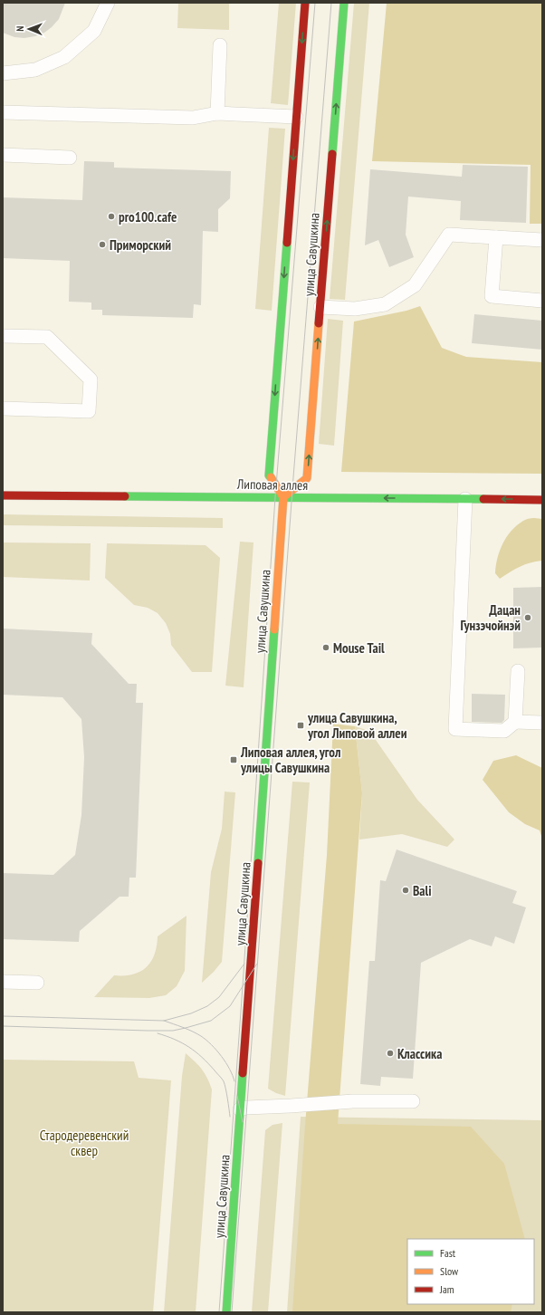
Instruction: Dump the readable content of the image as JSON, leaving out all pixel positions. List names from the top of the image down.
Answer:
{
  "streets": {
    "main road": ["улица Савушкина", "Липовая аллея"]
  },
  "crossings": [
    ["улица Савушкина", "Липовая аллея"]
  ],
  "one_way": ["Липовая аллея"],
  "parks": ["Стародеревенский сквер"],
  "places": {
    "other": [
      "pro100.cafe",
      "Приморский",
      "Дацан Гунзэчойнэй",
      "Mouse Tail",
      "Bali",
      "Классика"
    ],
    "transit": ["улица Савушкина, угол Липовой аллеи", "Липовая аллея, угол улицы Савушкина"]
  },
  "legend": ["Fast", "Slow", "Jam"],
  "north": "left"
}
